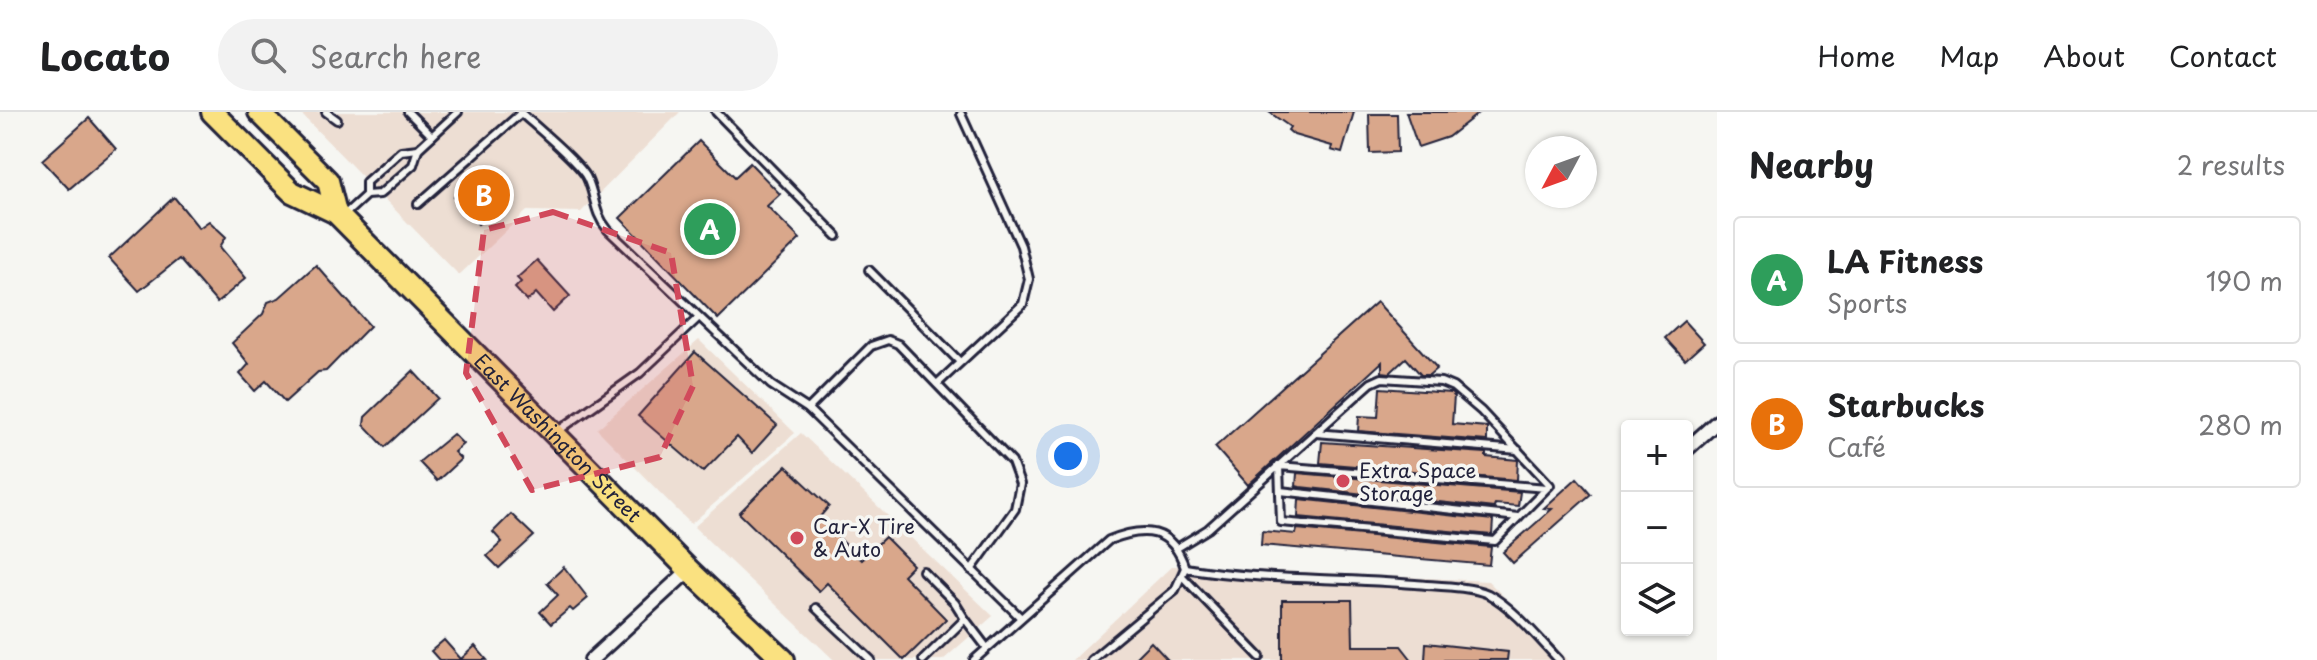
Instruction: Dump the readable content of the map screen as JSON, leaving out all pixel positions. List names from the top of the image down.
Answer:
{
  "streets": {
    "main road": ["East Washington Street"]
  },
  "places": ["Extra Space Storage", "Car-X Tire & Auto"],
  "north": "bottom left",
  "page": {
    "header": "Locato",
    "search": "Search here",
    "nav": [
      "Home",
      "Map",
      "About",
      "Contact"
    ],
    "heading": ["Nearby", "2 results"],
    "pins": ["B", "A"],
    "list": [
      {
        "mark": "A",
        "name": "LA Fitness",
        "note": "Sports",
        "value": "190 m"
      },
      {
        "mark": "B",
        "name": "Starbucks",
        "note": "Café",
        "value": "280 m"
      }
    ],
    "map_buttons": ["+", "−"]
  }
}
